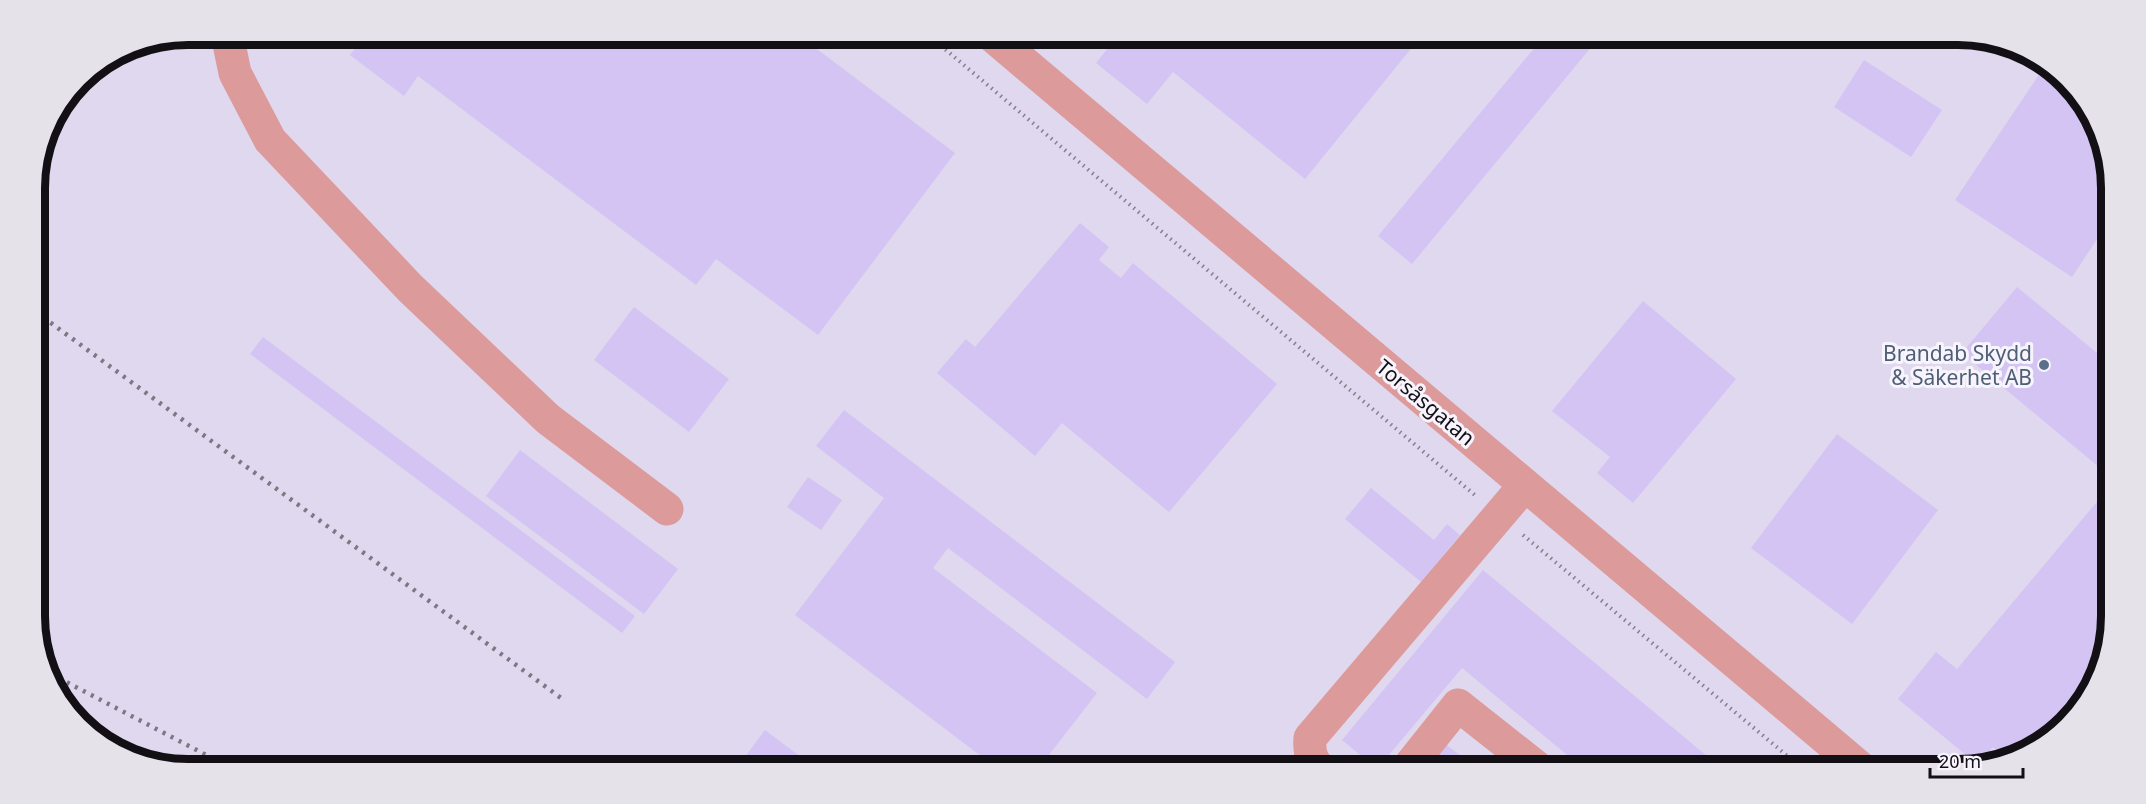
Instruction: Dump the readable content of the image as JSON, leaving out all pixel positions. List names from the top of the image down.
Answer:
{
  "streets": {
    "street": ["Torsåsgatan"]
  },
  "places": ["Brandab Skydd & Säkerhet AB"],
  "scale_bar": "20 m"
}
